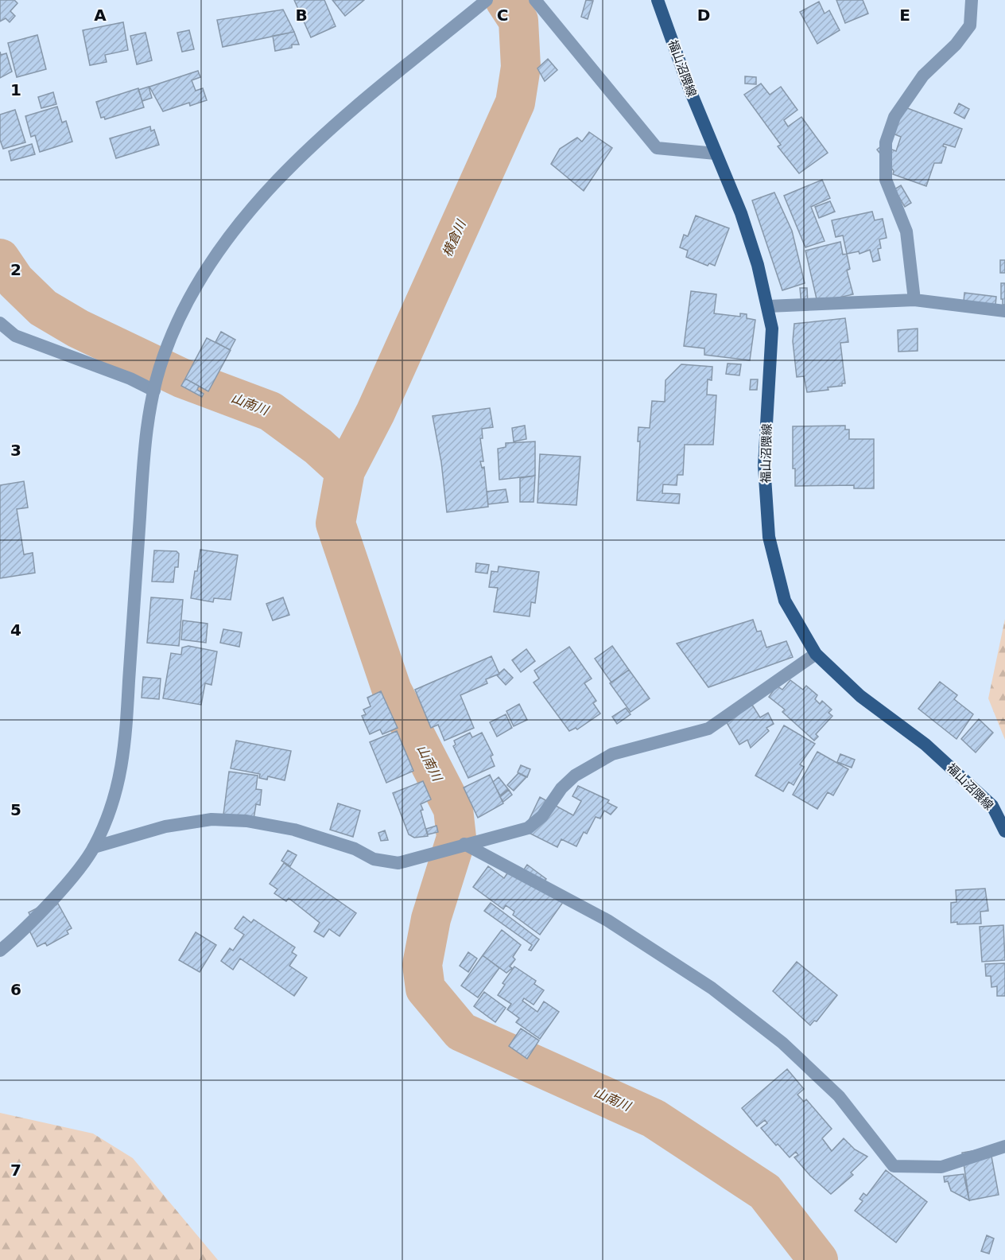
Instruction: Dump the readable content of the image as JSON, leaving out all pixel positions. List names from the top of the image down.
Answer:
{
  "streets": {
    "main road": ["福山沼隈線"]
  },
  "water": ["横倉川", "山南川"],
  "grid": {
    "columns": [
      "A",
      "B",
      "C",
      "D",
      "E"
    ],
    "rows": [
      "1",
      "2",
      "3",
      "4",
      "5",
      "6",
      "7"
    ]
  }
}
